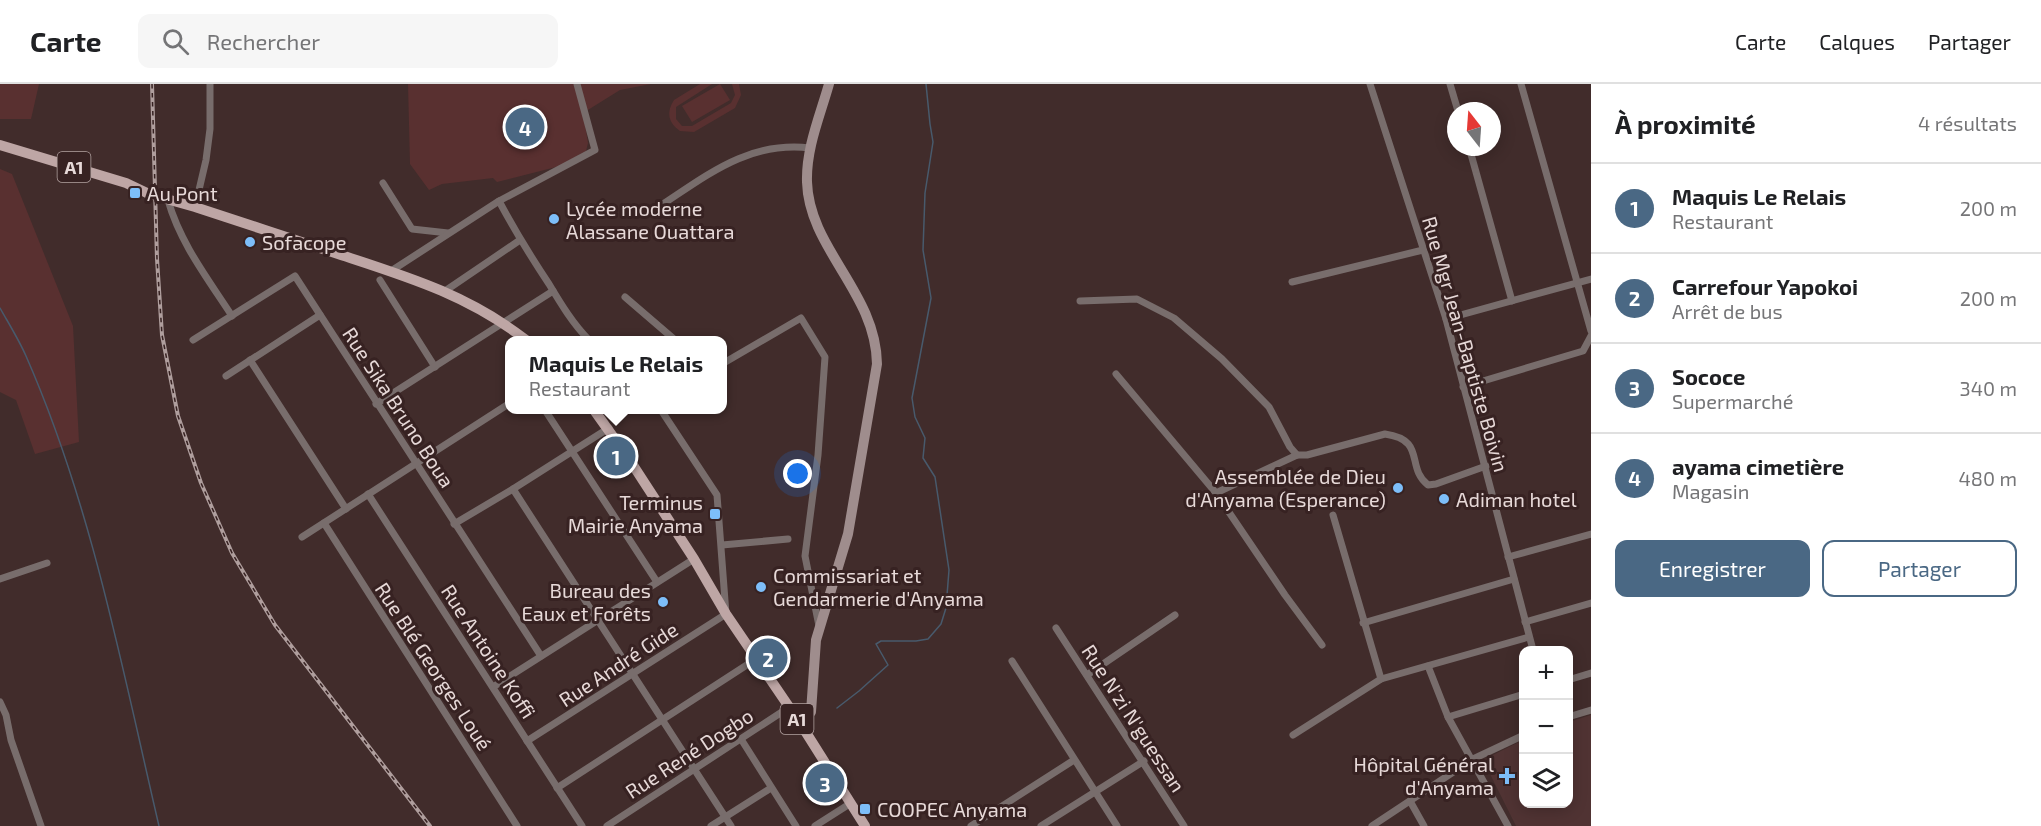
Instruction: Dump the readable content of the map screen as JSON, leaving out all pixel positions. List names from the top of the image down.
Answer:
{
  "streets": {
    "main road": ["A1"],
    "street": [
      "Rue Mgr Jean-Baptiste Boivin",
      "Rue Sika Bruno Boua",
      "Rue Antoine Koffi",
      "Rue André Gide",
      "Rue Blé Georges Loué",
      "Rue N'zi N'guessan",
      "Rue René Dogbo"
    ]
  },
  "crossings": [
    ["A1", "Rue André Gide"],
    ["A1", "Rue René Dogbo"],
    ["Rue Antoine Koffi", "Rue André Gide"]
  ],
  "places": {
    "transit": ["Au Pont", "Terminus Mairie Anyama", "COOPEC Anyama"],
    "other": [
      "Lycée moderne Alassane Ouattara",
      "Sofacope",
      "Assemblée de Dieu d'Anyama (Esperance)",
      "Adiman hotel",
      "Commissariat et Gendarmerie d'Anyama",
      "Bureau des Eaux et Forêts"
    ],
    "health": ["Hôpital Général d'Anyama"]
  },
  "north": "top",
  "page": {
    "header": "Carte",
    "search": "Rechercher",
    "nav": ["Carte", "Calques", "Partager"],
    "heading": ["À proximité", "4 résultats"],
    "pins": [
      "4",
      "1",
      "2",
      "3"
    ],
    "list": [
      {
        "mark": "1",
        "name": "Maquis Le Relais",
        "note": "Restaurant",
        "value": "200 m"
      },
      {
        "mark": "2",
        "name": "Carrefour Yapokoi",
        "note": "Arrêt de bus",
        "value": "200 m"
      },
      {
        "mark": "3",
        "name": "Sococe",
        "note": "Supermarché",
        "value": "340 m"
      },
      {
        "mark": "4",
        "name": "ayama cimetière",
        "note": "Magasin",
        "value": "480 m"
      }
    ],
    "popup": ["Maquis Le Relais", "Restaurant"],
    "buttons": ["Enregistrer", "Partager"],
    "map_buttons": ["+", "−"]
  }
}
